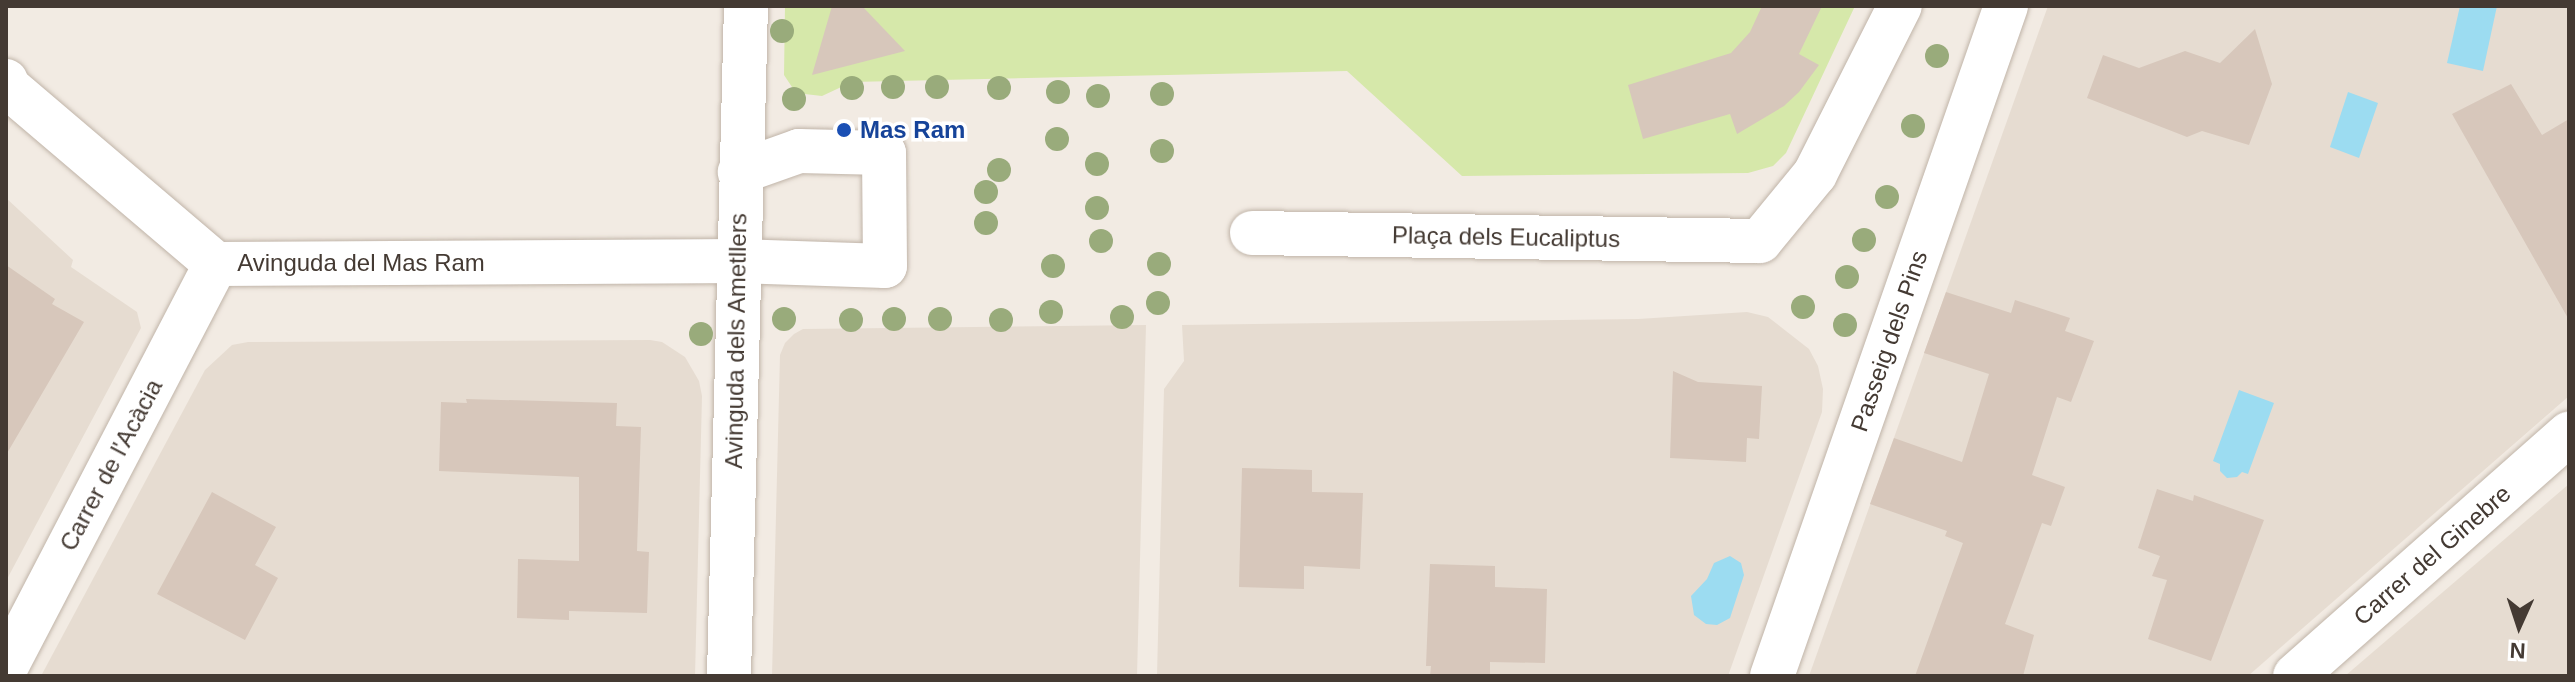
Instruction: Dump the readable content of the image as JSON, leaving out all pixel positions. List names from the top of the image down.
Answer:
{
  "streets": {
    "street": [
      "Plaça dels Eucaliptus",
      "Avinguda del Mas Ram",
      "Avinguda dels Ametllers",
      "Passeig dels Pins",
      "Carrer de l'Acàcia",
      "Carrer del Ginebre"
    ]
  },
  "crossings": [
    ["Avinguda del Mas Ram", "Avinguda dels Ametllers"],
    ["Avinguda del Mas Ram", "Carrer de l'Acàcia"]
  ],
  "places": ["Mas Ram"],
  "north": "bottom"
}
